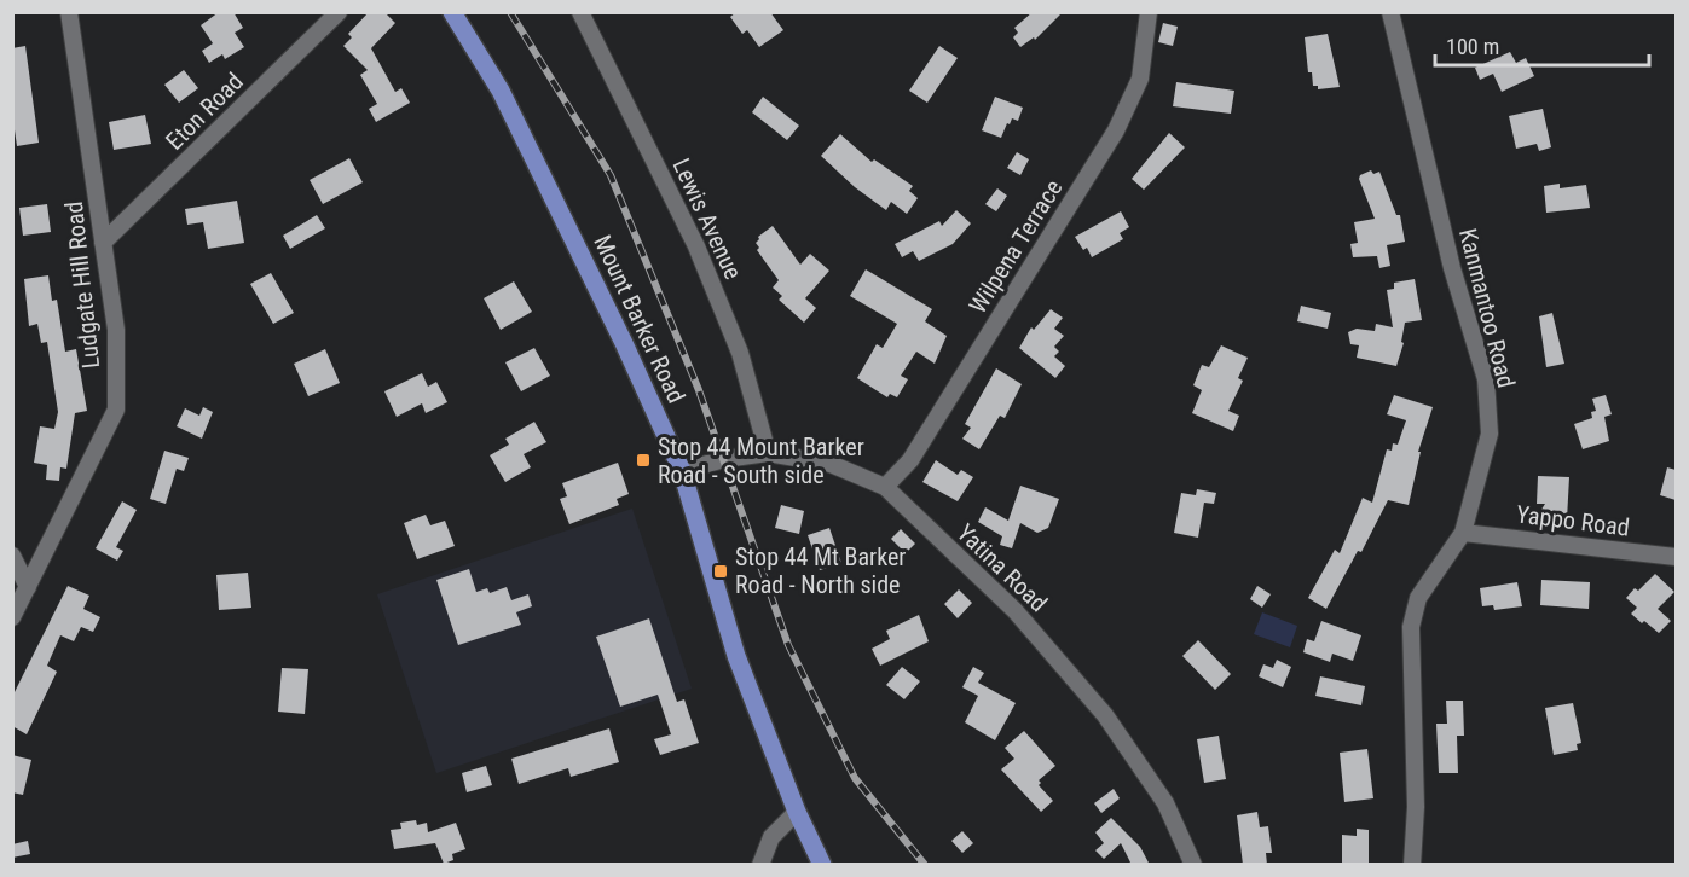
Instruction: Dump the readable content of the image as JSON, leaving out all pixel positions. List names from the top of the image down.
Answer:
{
  "streets": {
    "main road": ["Mount Barker Road"],
    "street": [
      "Eton Road",
      "Lewis Avenue",
      "Wilpena Terrace",
      "Ludgate Hill Road",
      "Kanmantoo Road",
      "Yappo Road",
      "Yatina Road"
    ]
  },
  "crossings": [
    ["Eton Road", "Ludgate Hill Road"],
    ["Lewis Avenue", "Yatina Road"],
    ["Wilpena Terrace", "Yatina Road"],
    ["Kanmantoo Road", "Yappo Road"],
    ["Mount Barker Road", "Yatina Road"]
  ],
  "places": {
    "transit": ["Stop 44 Mount Barker Road - South side", "Stop 44 Mt Barker Road - North side"]
  },
  "scale_bar": "100 m"
}
